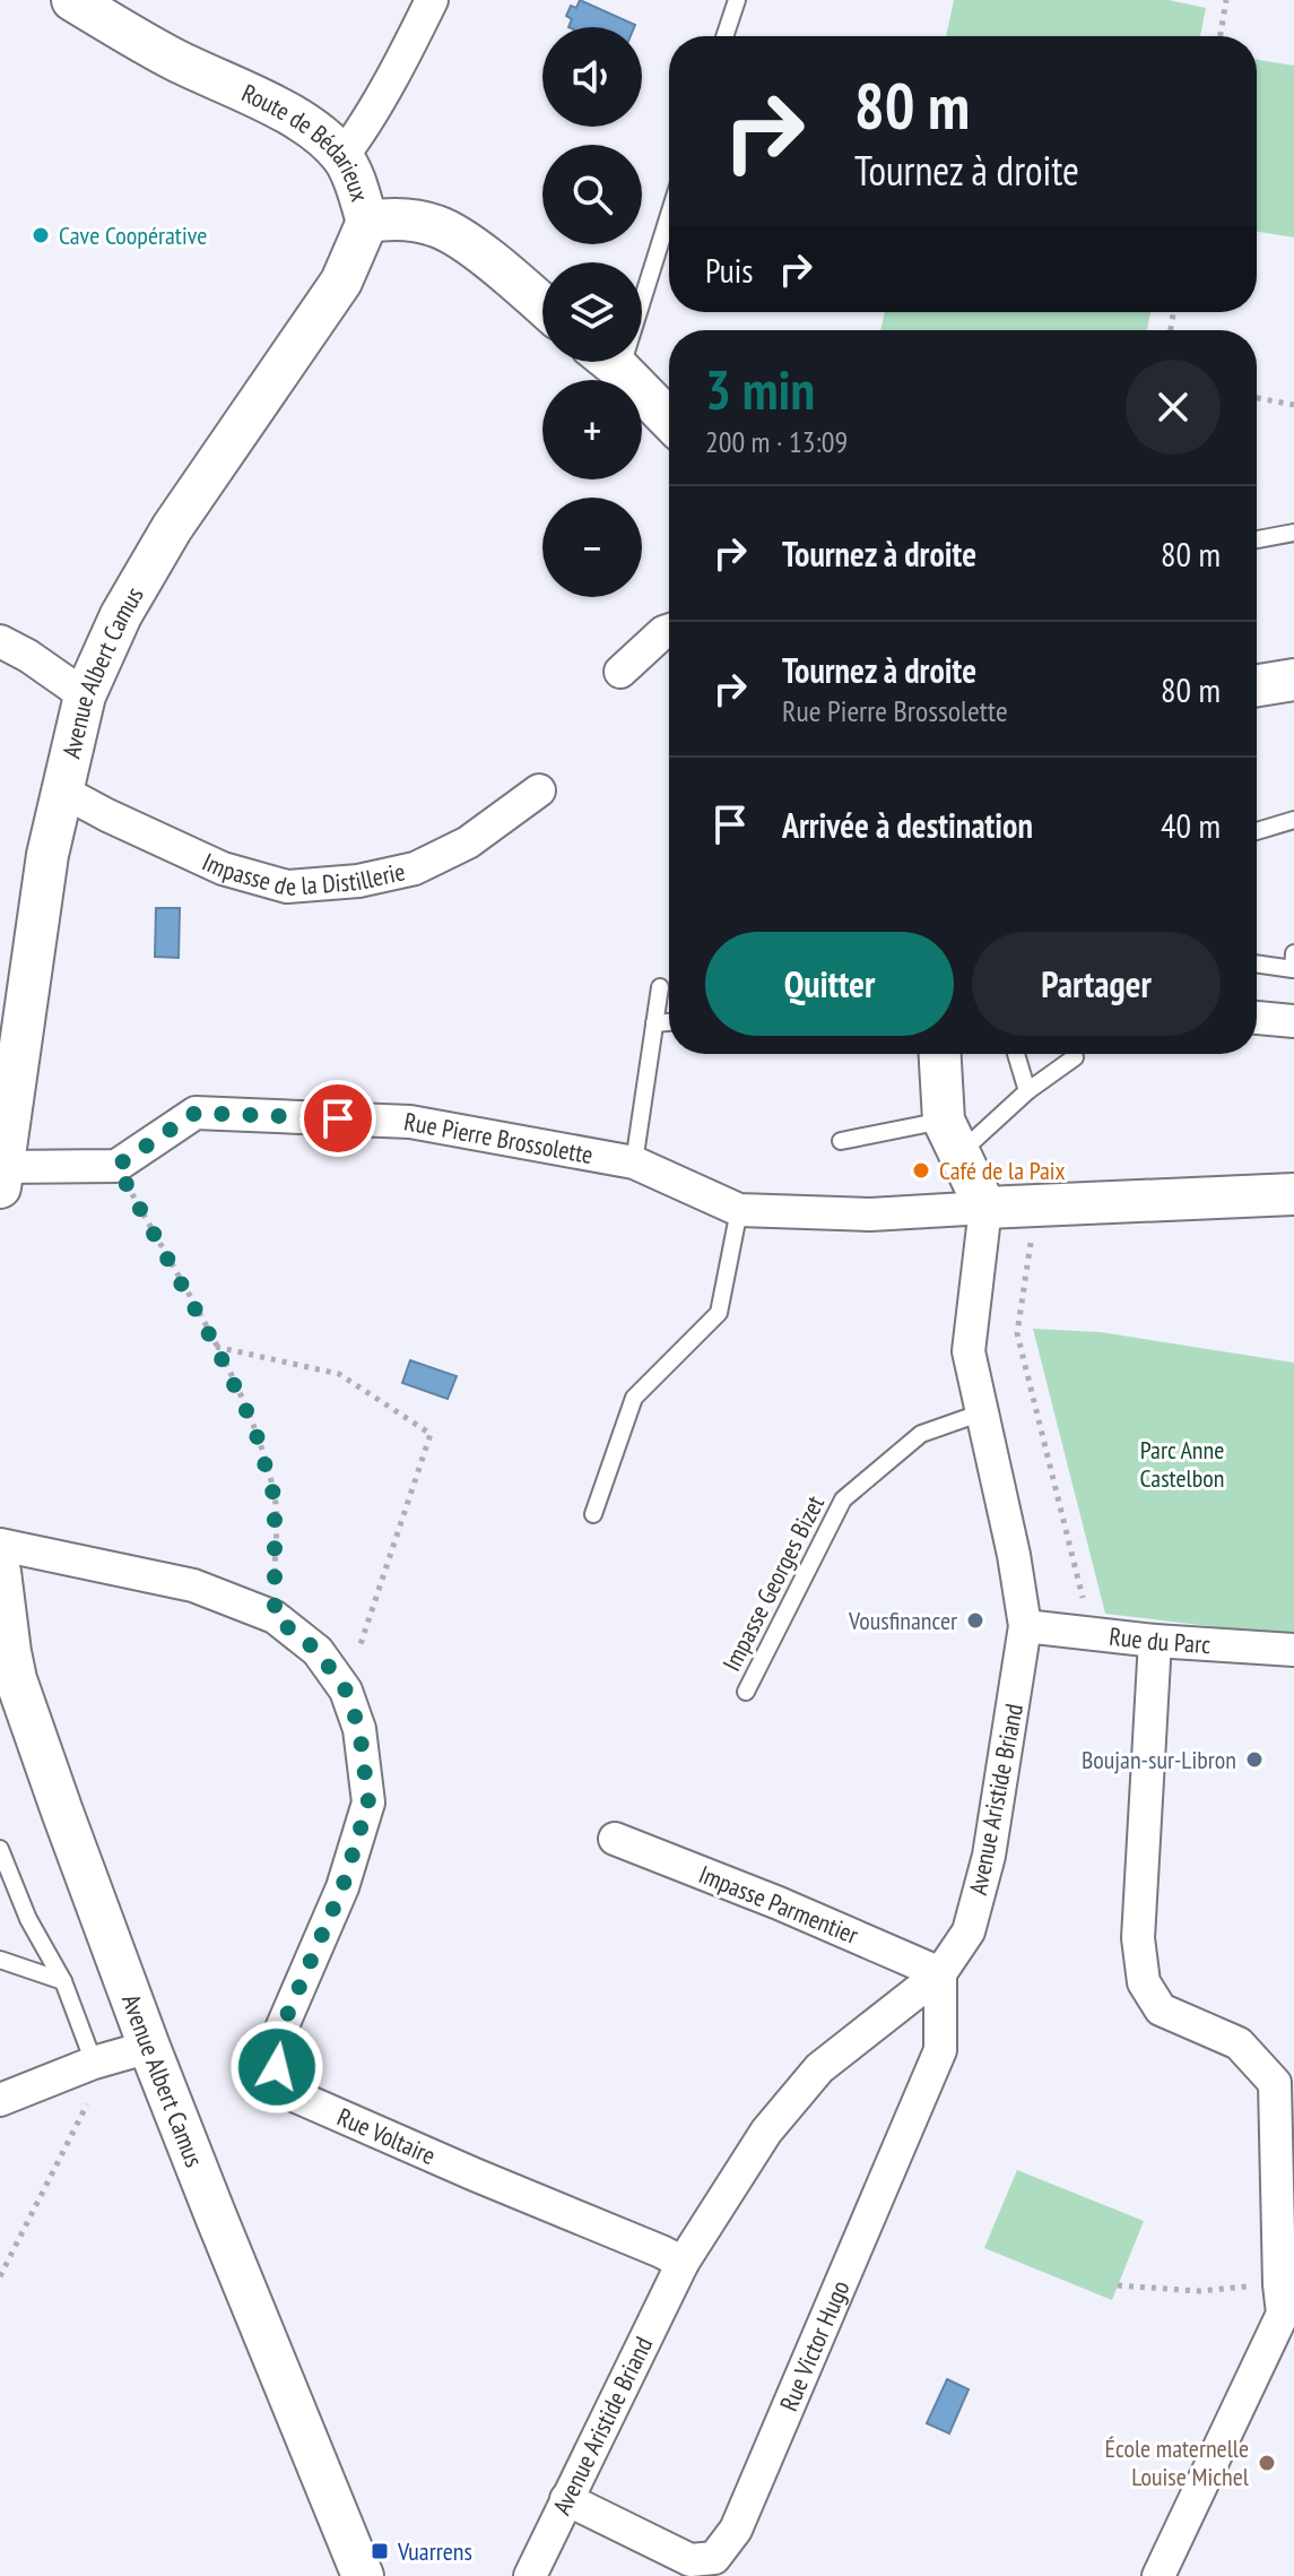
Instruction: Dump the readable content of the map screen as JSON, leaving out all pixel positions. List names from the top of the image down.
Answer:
{
  "streets": {
    "street": [
      "Route de Bédarieux",
      "Avenue Albert Camus",
      "Impasse de la Distillerie",
      "Rue Pierre Brossolette",
      "Rue du Parc",
      "Avenue Aristide Briand",
      "Impasse Parmentier",
      "Rue Voltaire",
      "Rue Victor Hugo"
    ],
    "lane": ["Impasse Georges Bizet"]
  },
  "crossings": [
    ["Route de Bédarieux", "Avenue Albert Camus"],
    ["Avenue Albert Camus", "Impasse de la Distillerie"],
    ["Rue Pierre Brossolette", "Avenue Aristide Briand"],
    ["Impasse Georges Bizet", "Avenue Aristide Briand"],
    ["Rue du Parc", "Avenue Aristide Briand"],
    ["Avenue Aristide Briand", "Impasse Parmentier"],
    ["Avenue Aristide Briand", "Rue Voltaire"],
    ["Avenue Aristide Briand", "Rue Victor Hugo"],
    ["Impasse Parmentier", "Rue Victor Hugo"]
  ],
  "parks": ["Parc Anne Castelbon"],
  "places": {
    "other": [
      "Cave Coopérative",
      "Café de la Paix",
      "Vousfinancer",
      "Boujan-sur-Libron",
      "École maternelle Louise Michel"
    ],
    "transit": ["Vuarrens"]
  },
  "page": {
    "map_buttons": ["+", "−"],
    "turn": ["80 m", "Tournez à droite"],
    "then": "Puis",
    "heading": ["3 min", "200 m · 13:09"],
    "list": [
      {
        "name": "Tournez à droite",
        "value": "80 m"
      },
      {
        "name": "Tournez à droite",
        "note": "Rue Pierre Brossolette",
        "value": "80 m"
      },
      {
        "name": "Arrivée à destination",
        "value": "40 m"
      }
    ],
    "buttons": ["Quitter", "Partager"]
  }
}
